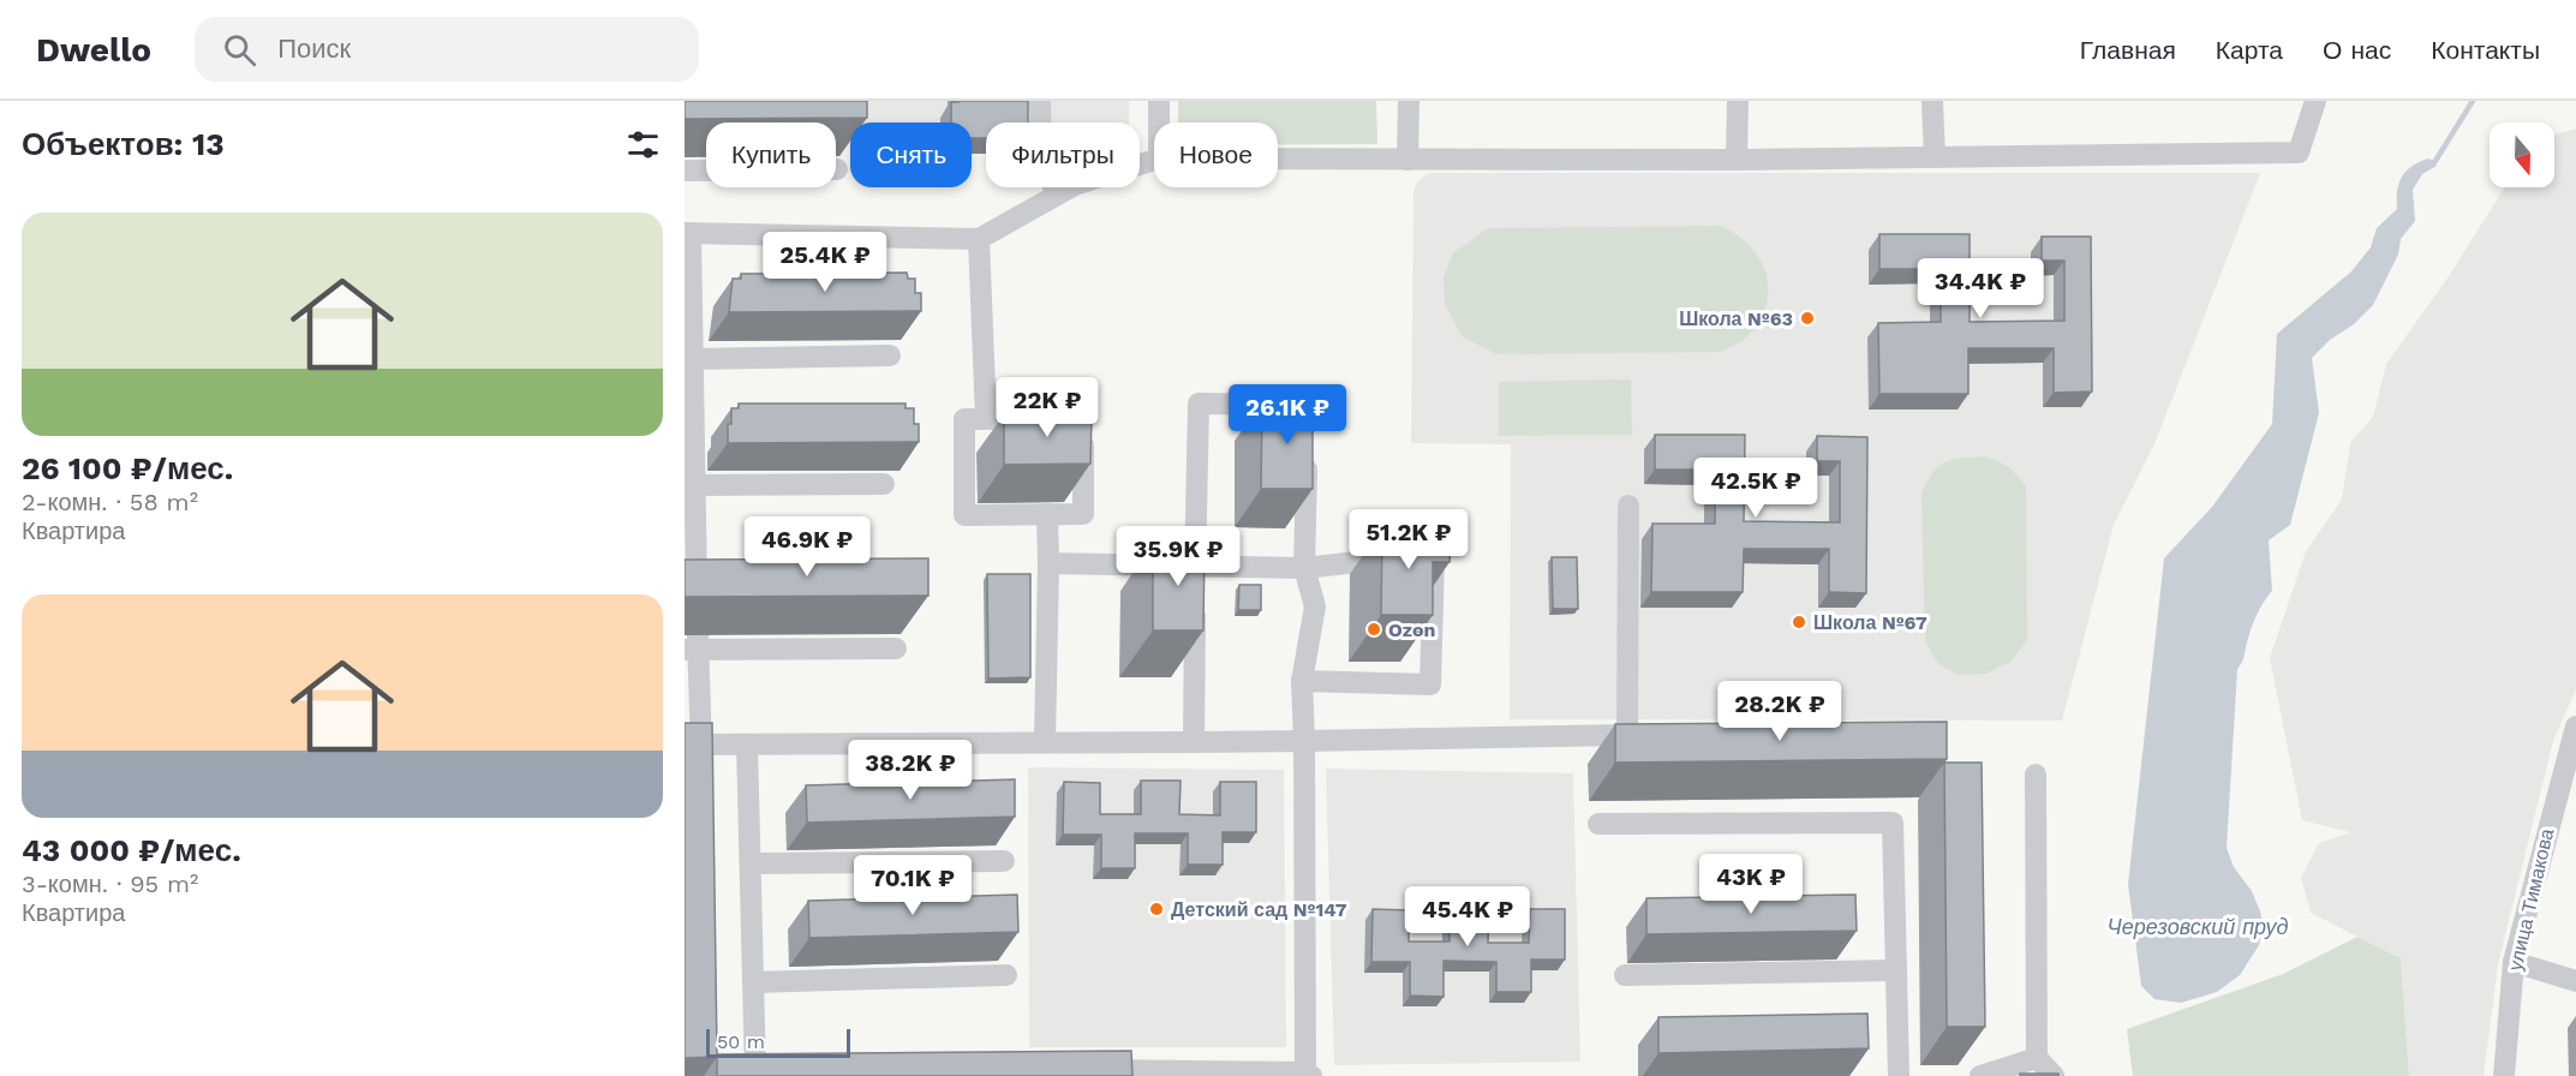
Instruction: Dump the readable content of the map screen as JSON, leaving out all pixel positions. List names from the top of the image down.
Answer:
{
  "streets": {
    "street": ["улица Тимакова"]
  },
  "water": ["Черезовский пруд"],
  "places": [
    "Школа №63",
    "Школа №67",
    "Ozon",
    "Детский сад №147"
  ],
  "scale_bar": "50 m",
  "north": "bottom",
  "page": {
    "header": "Dwello",
    "search": "Поиск",
    "nav": [
      "Главная",
      "Карта",
      "О нас",
      "Контакты"
    ],
    "heading": "Объектов: 13",
    "chip": [
      "Купить",
      "Снять",
      "Фильтры",
      "Новое"
    ],
    "list": [
      {
        "name": "26 100 ₽/мес.",
        "note": "2-комн. · 58 m² · Квартира"
      },
      {
        "name": "43 000 ₽/мес.",
        "note": "3-комн. · 95 m² · Квартира"
      }
    ],
    "price": [
      "25.4K ₽",
      "34.4K ₽",
      "22K ₽",
      "26.1K ₽",
      "42.5K ₽",
      "51.2K ₽",
      "46.9K ₽",
      "35.9K ₽",
      "28.2K ₽",
      "38.2K ₽",
      "43K ₽",
      "70.1K ₽",
      "45.4K ₽"
    ],
    "scale": "50 m"
  }
}
